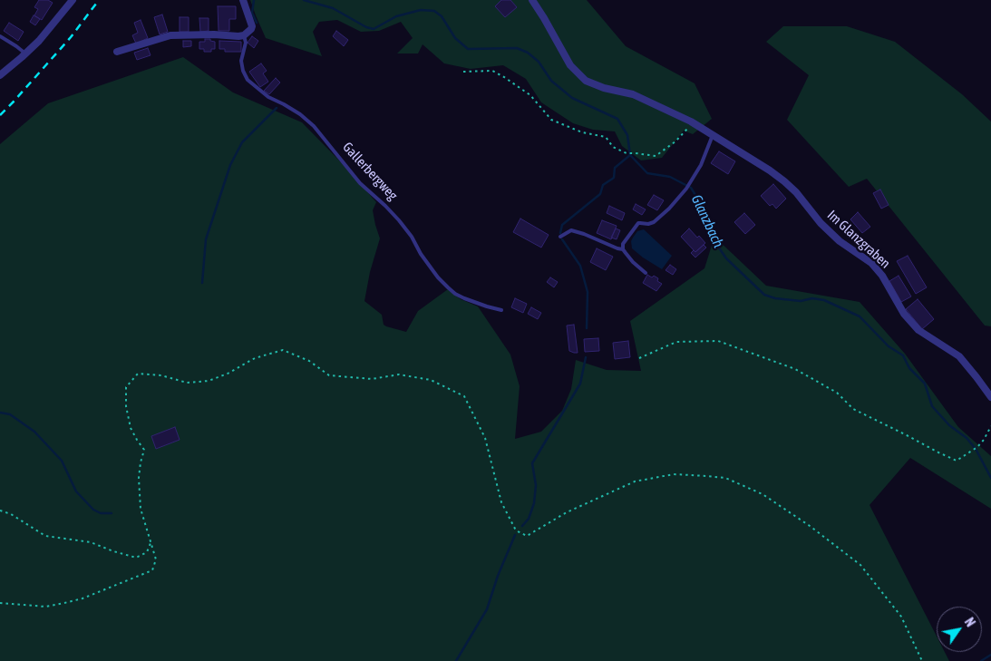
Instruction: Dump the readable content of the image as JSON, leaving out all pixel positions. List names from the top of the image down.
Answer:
{
  "streets": {
    "street": ["Gallerbergweg", "Im Glanzgraben"]
  },
  "water": ["Glanzbach"],
  "north": "top right"
}
